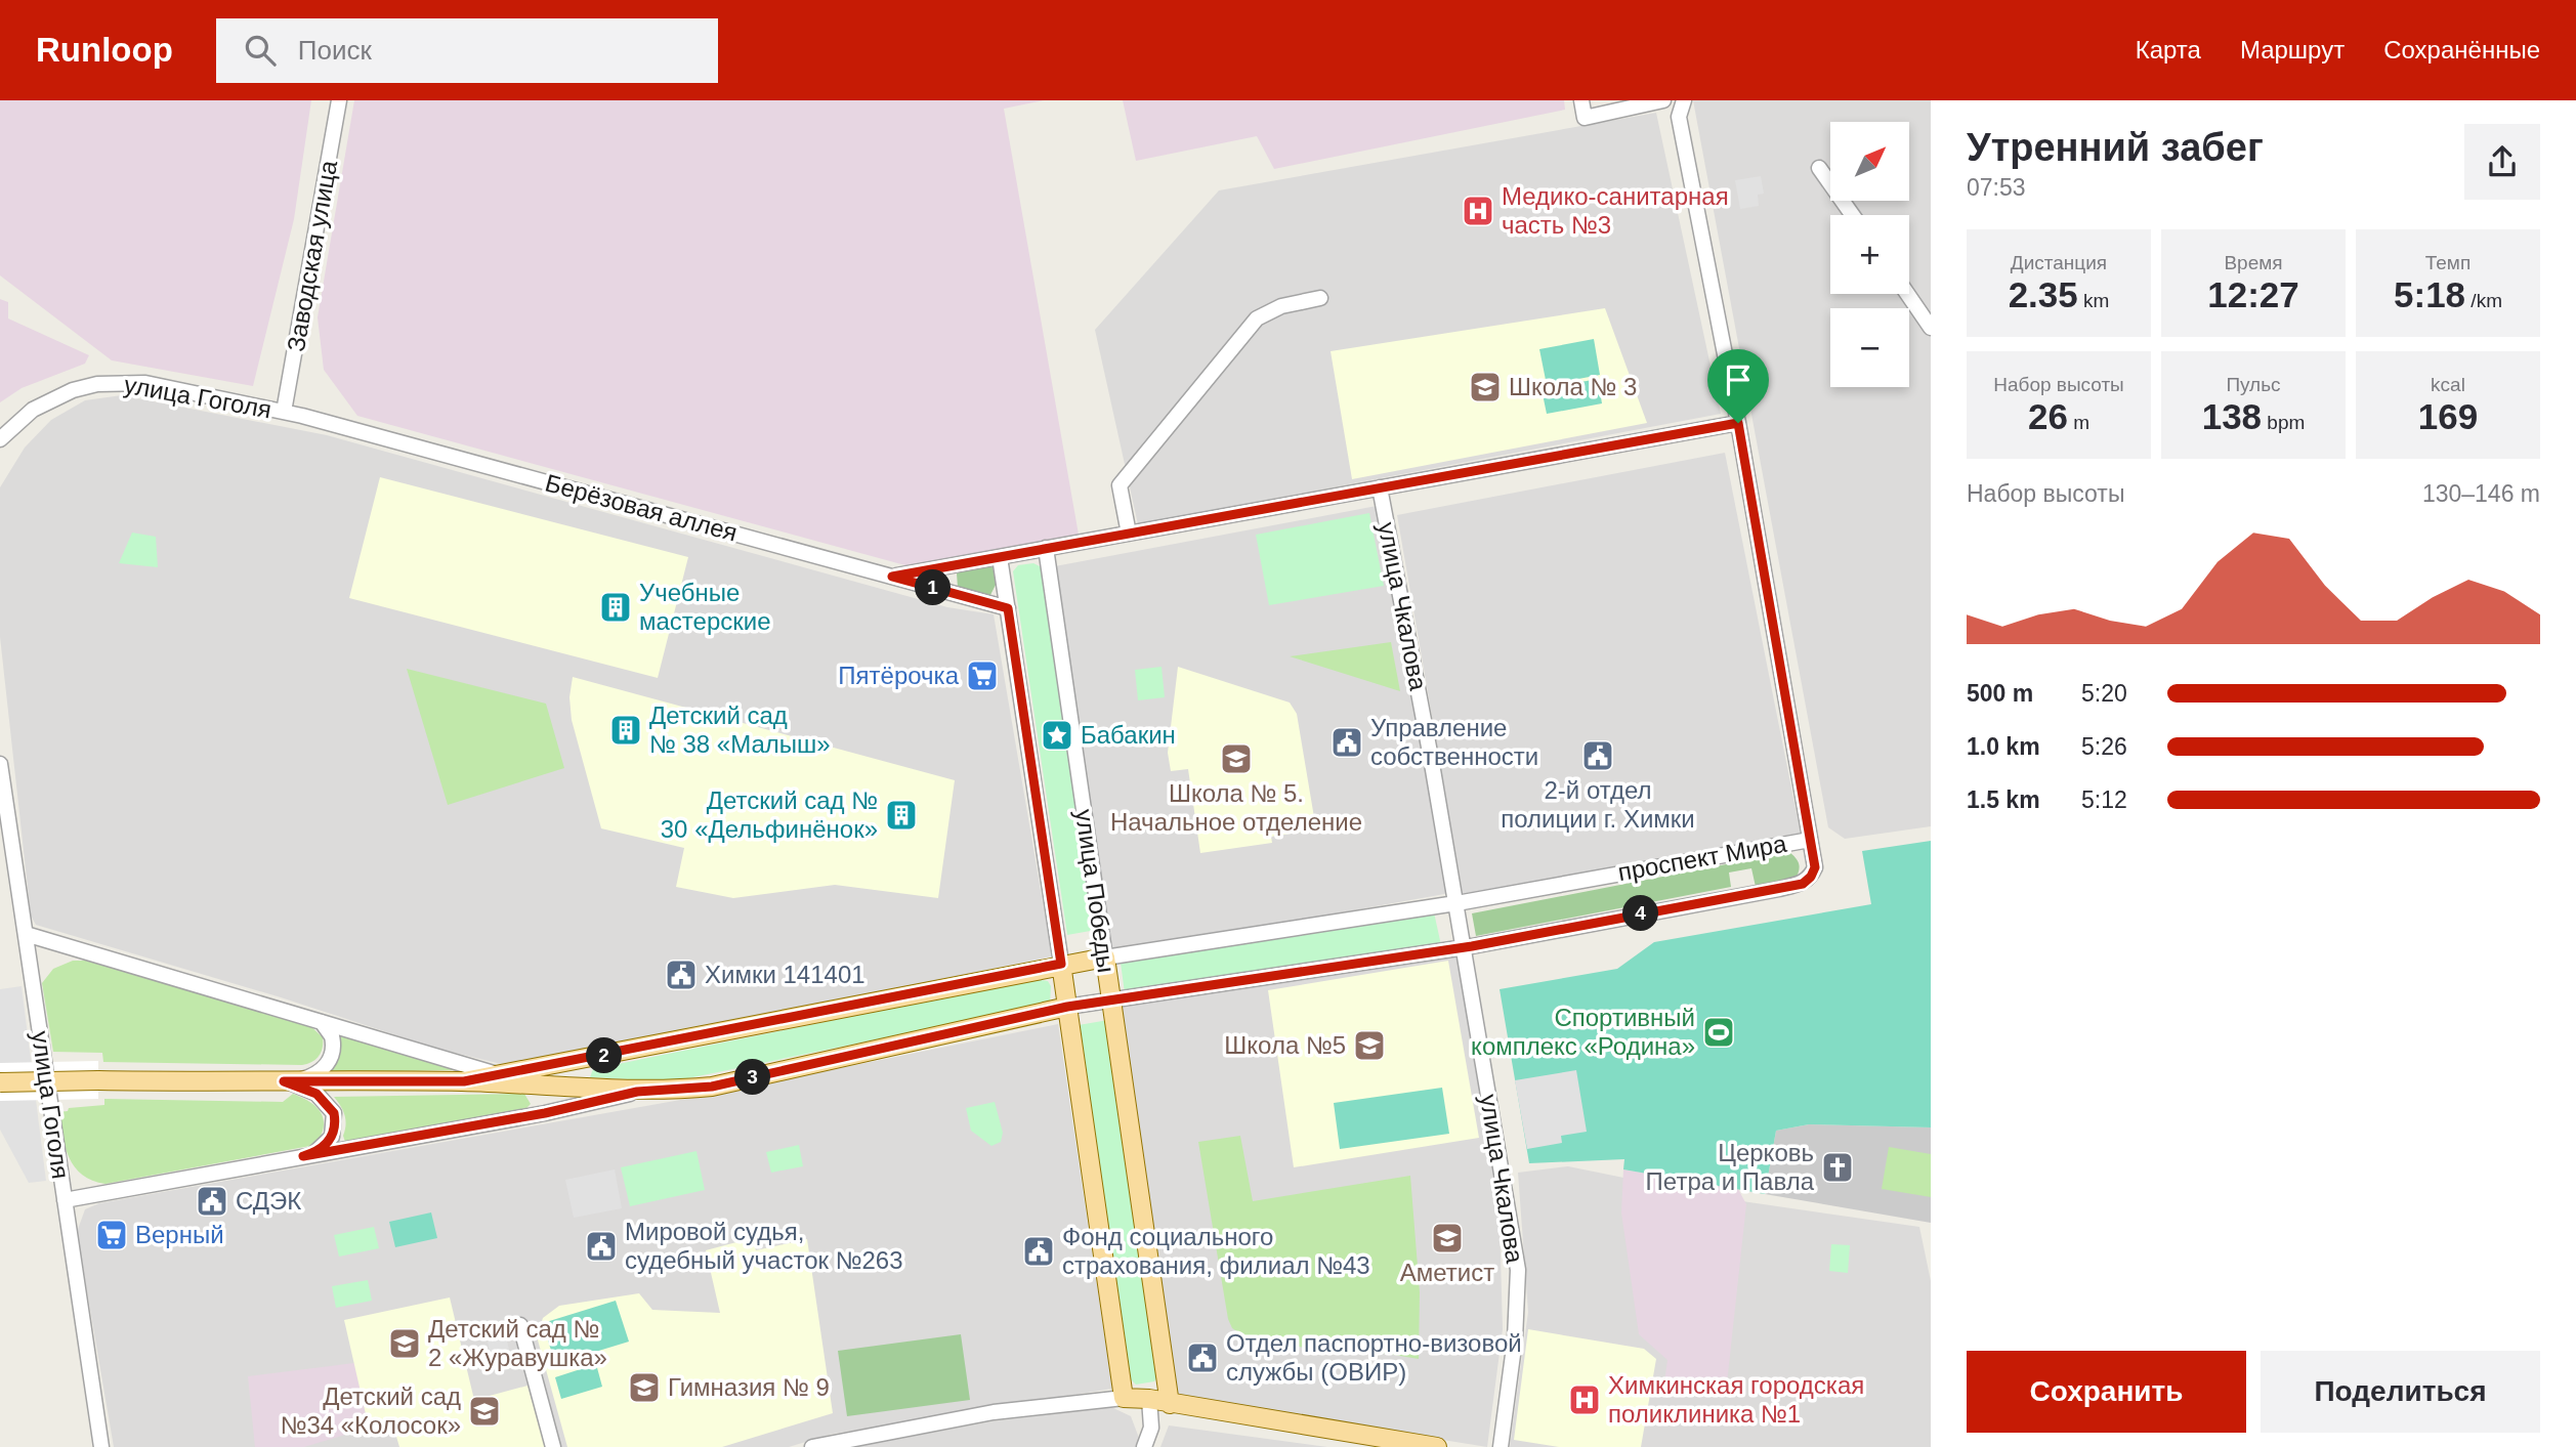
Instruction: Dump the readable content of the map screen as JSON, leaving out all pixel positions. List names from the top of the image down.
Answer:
{
  "streets": {
    "main road": ["проспект Мира", "улица Победы"],
    "street": [
      "Заводская улица",
      "улица Гоголя",
      "Берёзовая аллея",
      "улица Чкалова"
    ]
  },
  "crossings": [
    ["Заводская улица", "улица Гоголя"],
    ["Заводская улица", "Берёзовая аллея"],
    ["улица Гоголя", "Берёзовая аллея"],
    ["Берёзовая аллея", "улица Чкалова"],
    ["Берёзовая аллея", "улица Победы"],
    ["улица Чкалова", "проспект Мира"],
    ["проспект Мира", "улица Победы"]
  ],
  "places": {
    "hospital": ["Медико-санитарная часть №3", "Химкинская городская поликлиника №1"],
    "school or university": [
      "Школа № 3",
      "Школа № 5. Начальное отделение",
      "Школа №5",
      "Аметист",
      "Детский сад № 2 «Журавушка»",
      "Гимназия № 9",
      "Детский сад №34 «Колосок»"
    ],
    "building": ["Учебные мастерские", "Детский сад № 38 «Малыш»", "Детский сад № 30 «Дельфинёнок»"],
    "supermarket": ["Пятёрочка", "Верный"],
    "place": ["Бабакин"],
    "public building": [
      "Управление собственности",
      "2-й отдел полиции г. Химки",
      "Химки 141401",
      "СДЭК",
      "Мировой судья, судебный участок №263",
      "Фонд социального страхования, филиал №43",
      "Отдел паспортно-визовой службы (ОВИР)"
    ],
    "sports": ["Спортивный комплекс «Родина»"],
    "church": ["Церковь Петра и Павла"]
  },
  "north": "top right",
  "page": {
    "header": "Runloop",
    "search": "Поиск",
    "nav": ["Карта", "Маршрут", "Сохранённые"],
    "heading": ["Утренний забег", "07:53"],
    "map_buttons": ["+", "−"],
    "stats": [
      ["Дистанция", "2.35 km"],
      ["Время", "12:27"],
      ["Темп", "5:18 /km"],
      ["Набор высоты", "26 m"],
      ["Пульс", "138 bpm"],
      ["kcal", "169"]
    ],
    "chart": ["Набор высоты", "130–146 m"],
    "pins": [
      "1",
      "4",
      "2",
      "3"
    ],
    "list": [
      {
        "name": "500 m",
        "note": "5:20"
      },
      {
        "name": "1.0 km",
        "note": "5:26"
      },
      {
        "name": "1.5 km",
        "note": "5:12"
      }
    ],
    "buttons": ["Сохранить", "Поделиться"]
  }
}
